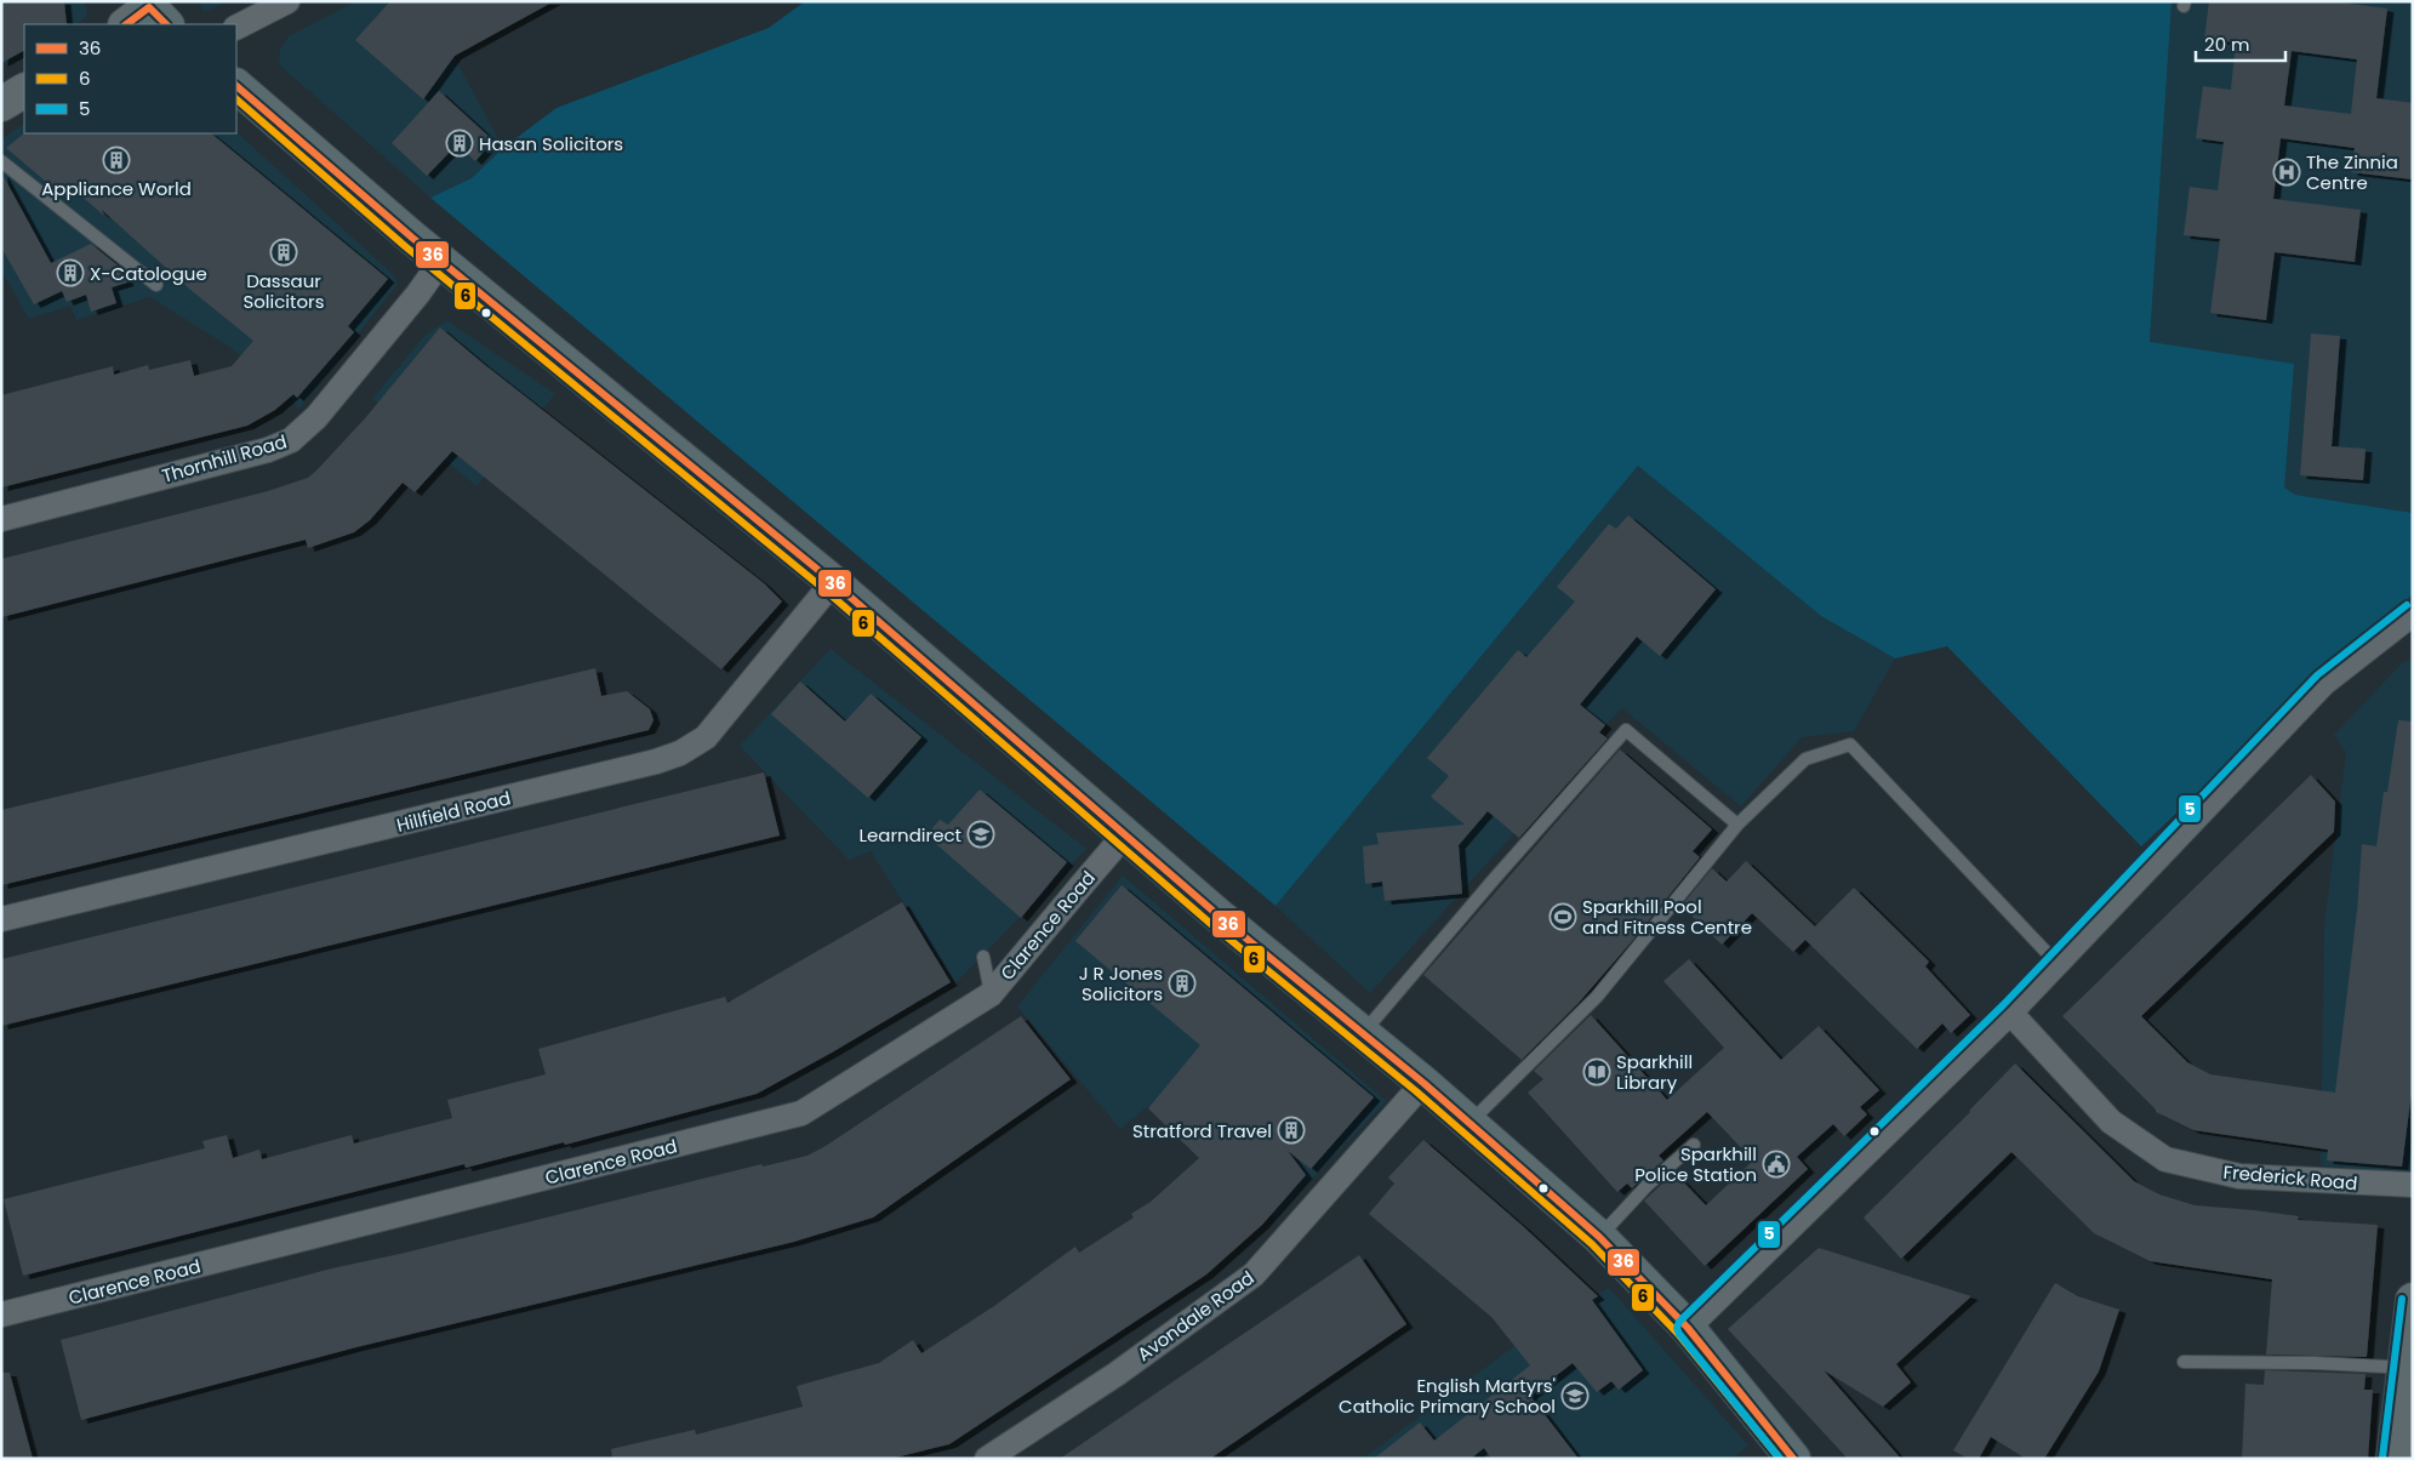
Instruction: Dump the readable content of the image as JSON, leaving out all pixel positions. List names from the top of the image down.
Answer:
{
  "streets": {
    "street": [
      "Thornhill Road",
      "Hillfield Road",
      "Clarence Road",
      "Frederick Road",
      "Avondale Road"
    ]
  },
  "places": {
    "building": [
      "Hasan Solicitors",
      "Appliance World",
      "Dassaur Solicitors",
      "X-Catologue",
      "J R Jones Solicitors",
      "Stratford Travel"
    ],
    "hospital": ["The Zinnia Centre"],
    "school or university": ["Learndirect", "English Martyrs' Catholic Primary School"],
    "sports": ["Sparkhill Pool and Fitness Centre"],
    "library": ["Sparkhill Library"],
    "public building": ["Sparkhill Police Station"]
  },
  "lines": ["transit line 36", "transit line 6", "transit line 5"],
  "legend": ["36", "6", "5"],
  "scale_bar": "20 m"
}
